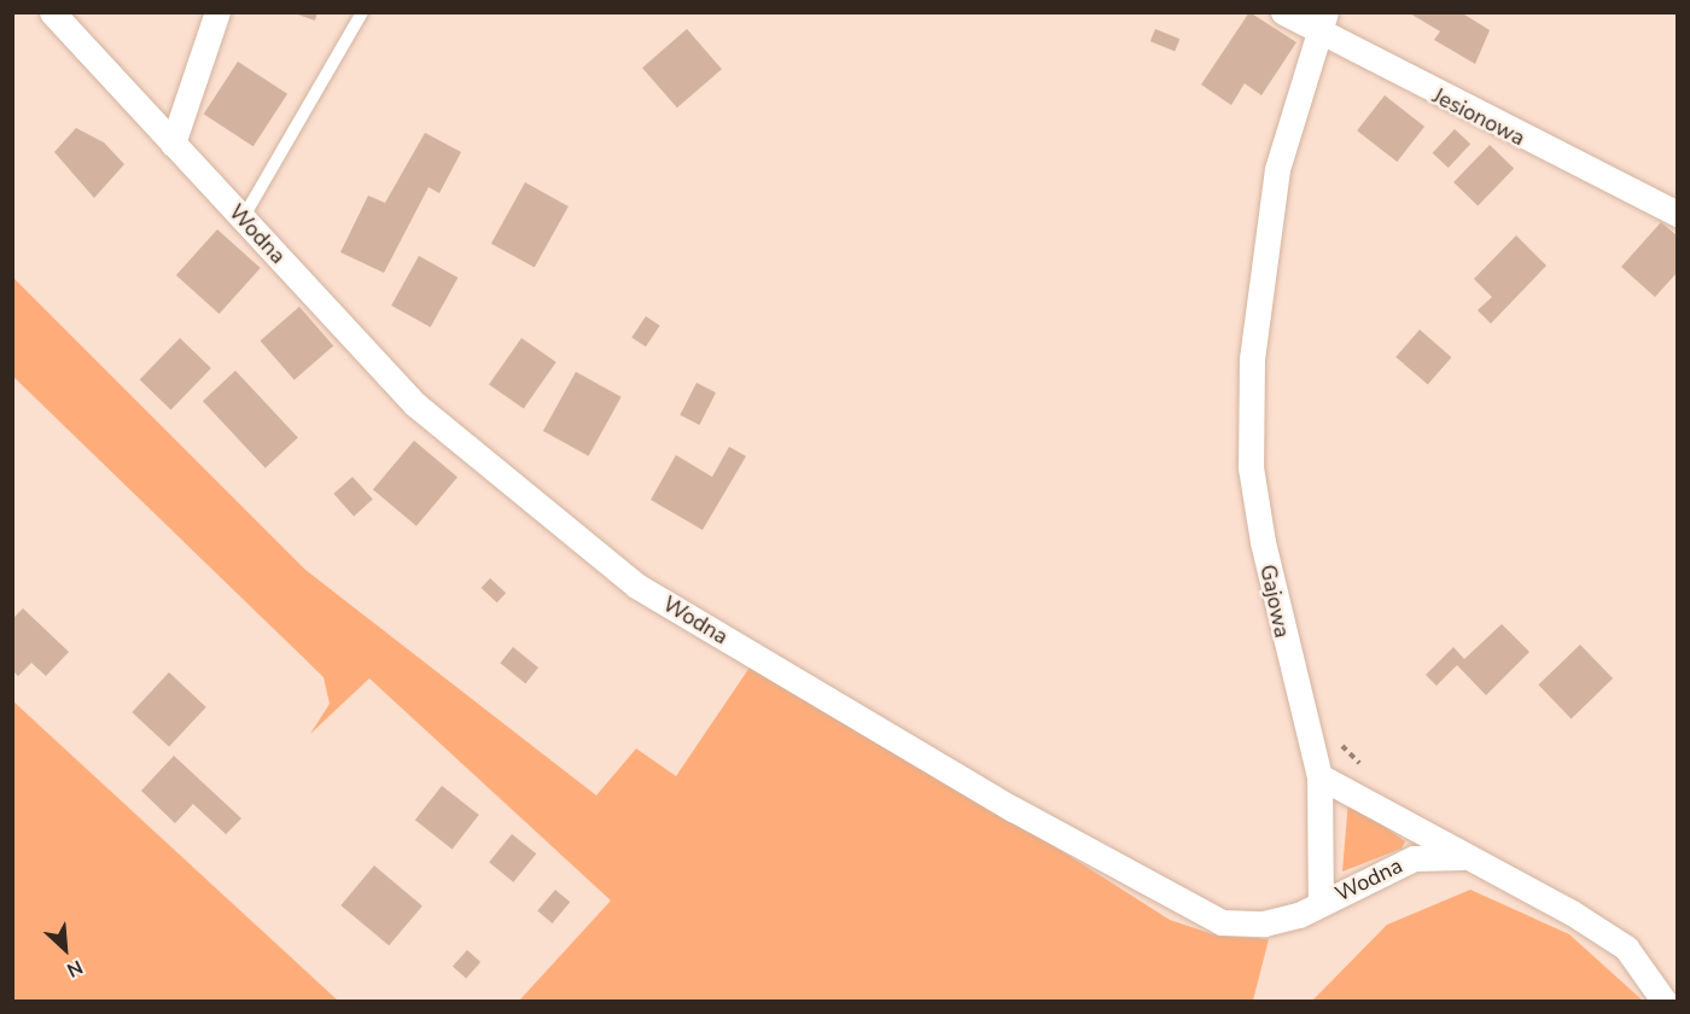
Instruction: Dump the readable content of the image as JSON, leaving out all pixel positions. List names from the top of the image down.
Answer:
{
  "streets": {
    "street": ["Jesionowa", "Wodna", "Gajowa"]
  },
  "crossings": [
    ["Jesionowa", "Gajowa"],
    ["Wodna", "Gajowa"]
  ],
  "north": "bottom right"
}
